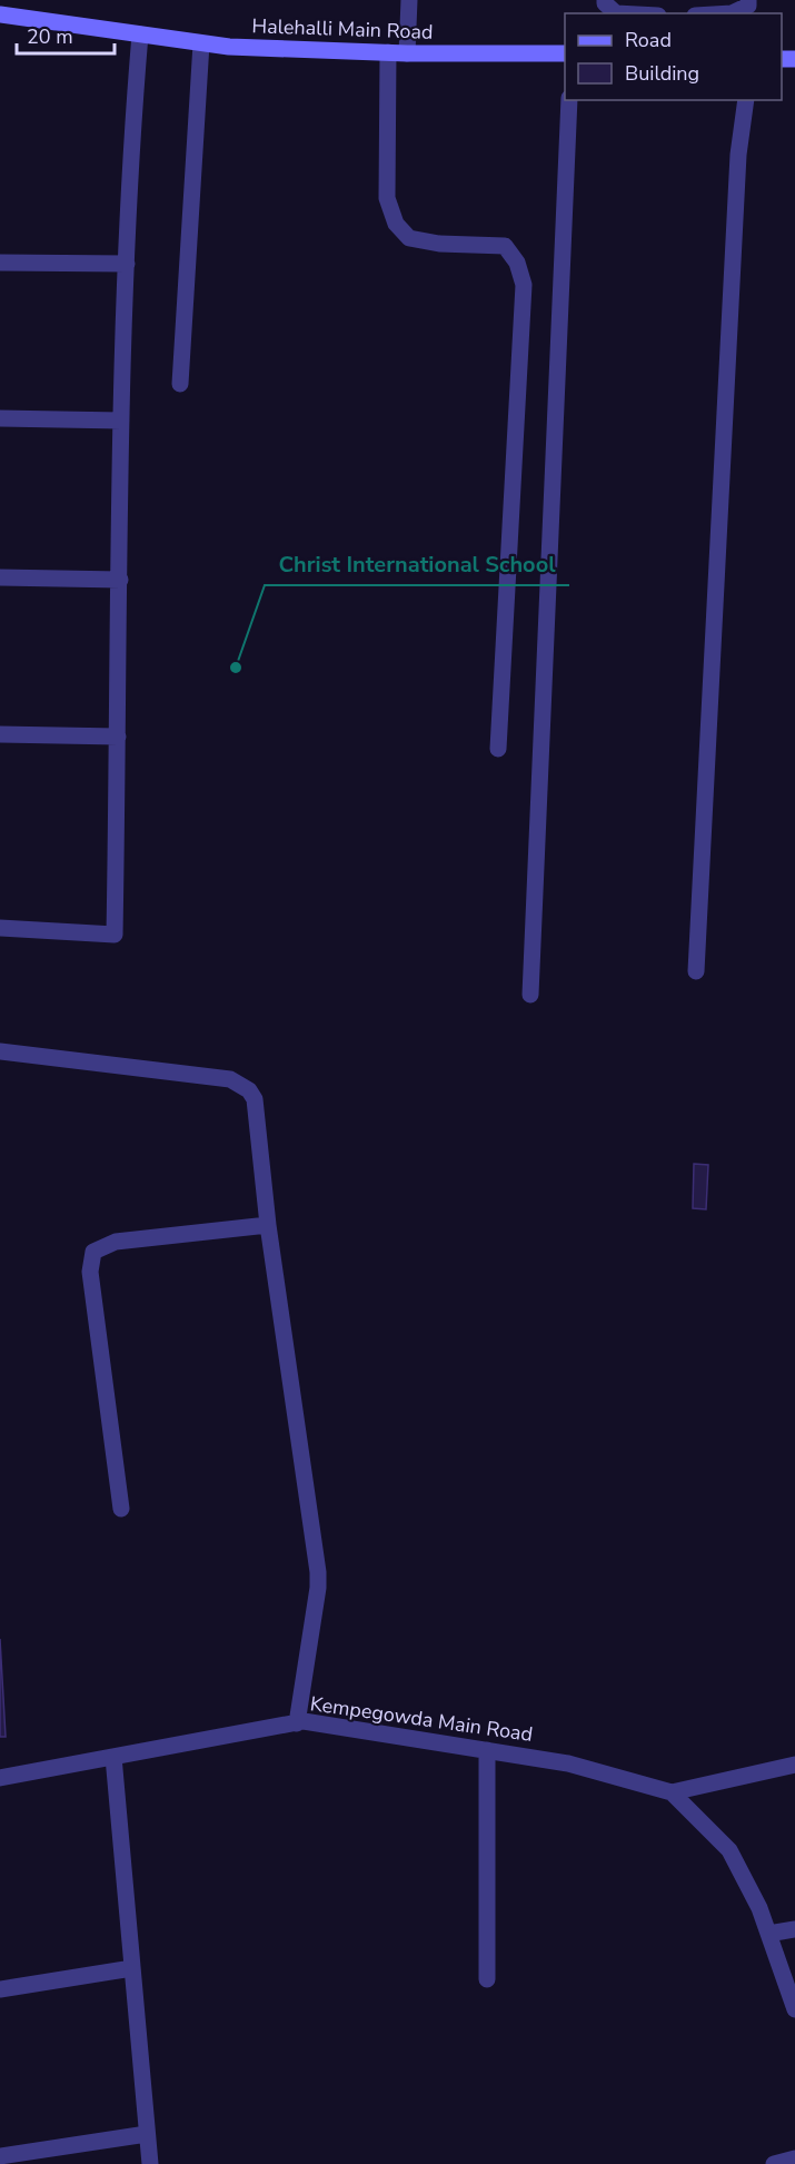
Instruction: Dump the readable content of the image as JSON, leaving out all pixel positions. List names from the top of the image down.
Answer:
{
  "streets": {
    "main road": ["Halehalli Main Road"],
    "street": ["Kempegowda Main Road"]
  },
  "places": ["Christ International School"],
  "legend": ["Road", "Building"],
  "scale_bar": "20 m"
}
